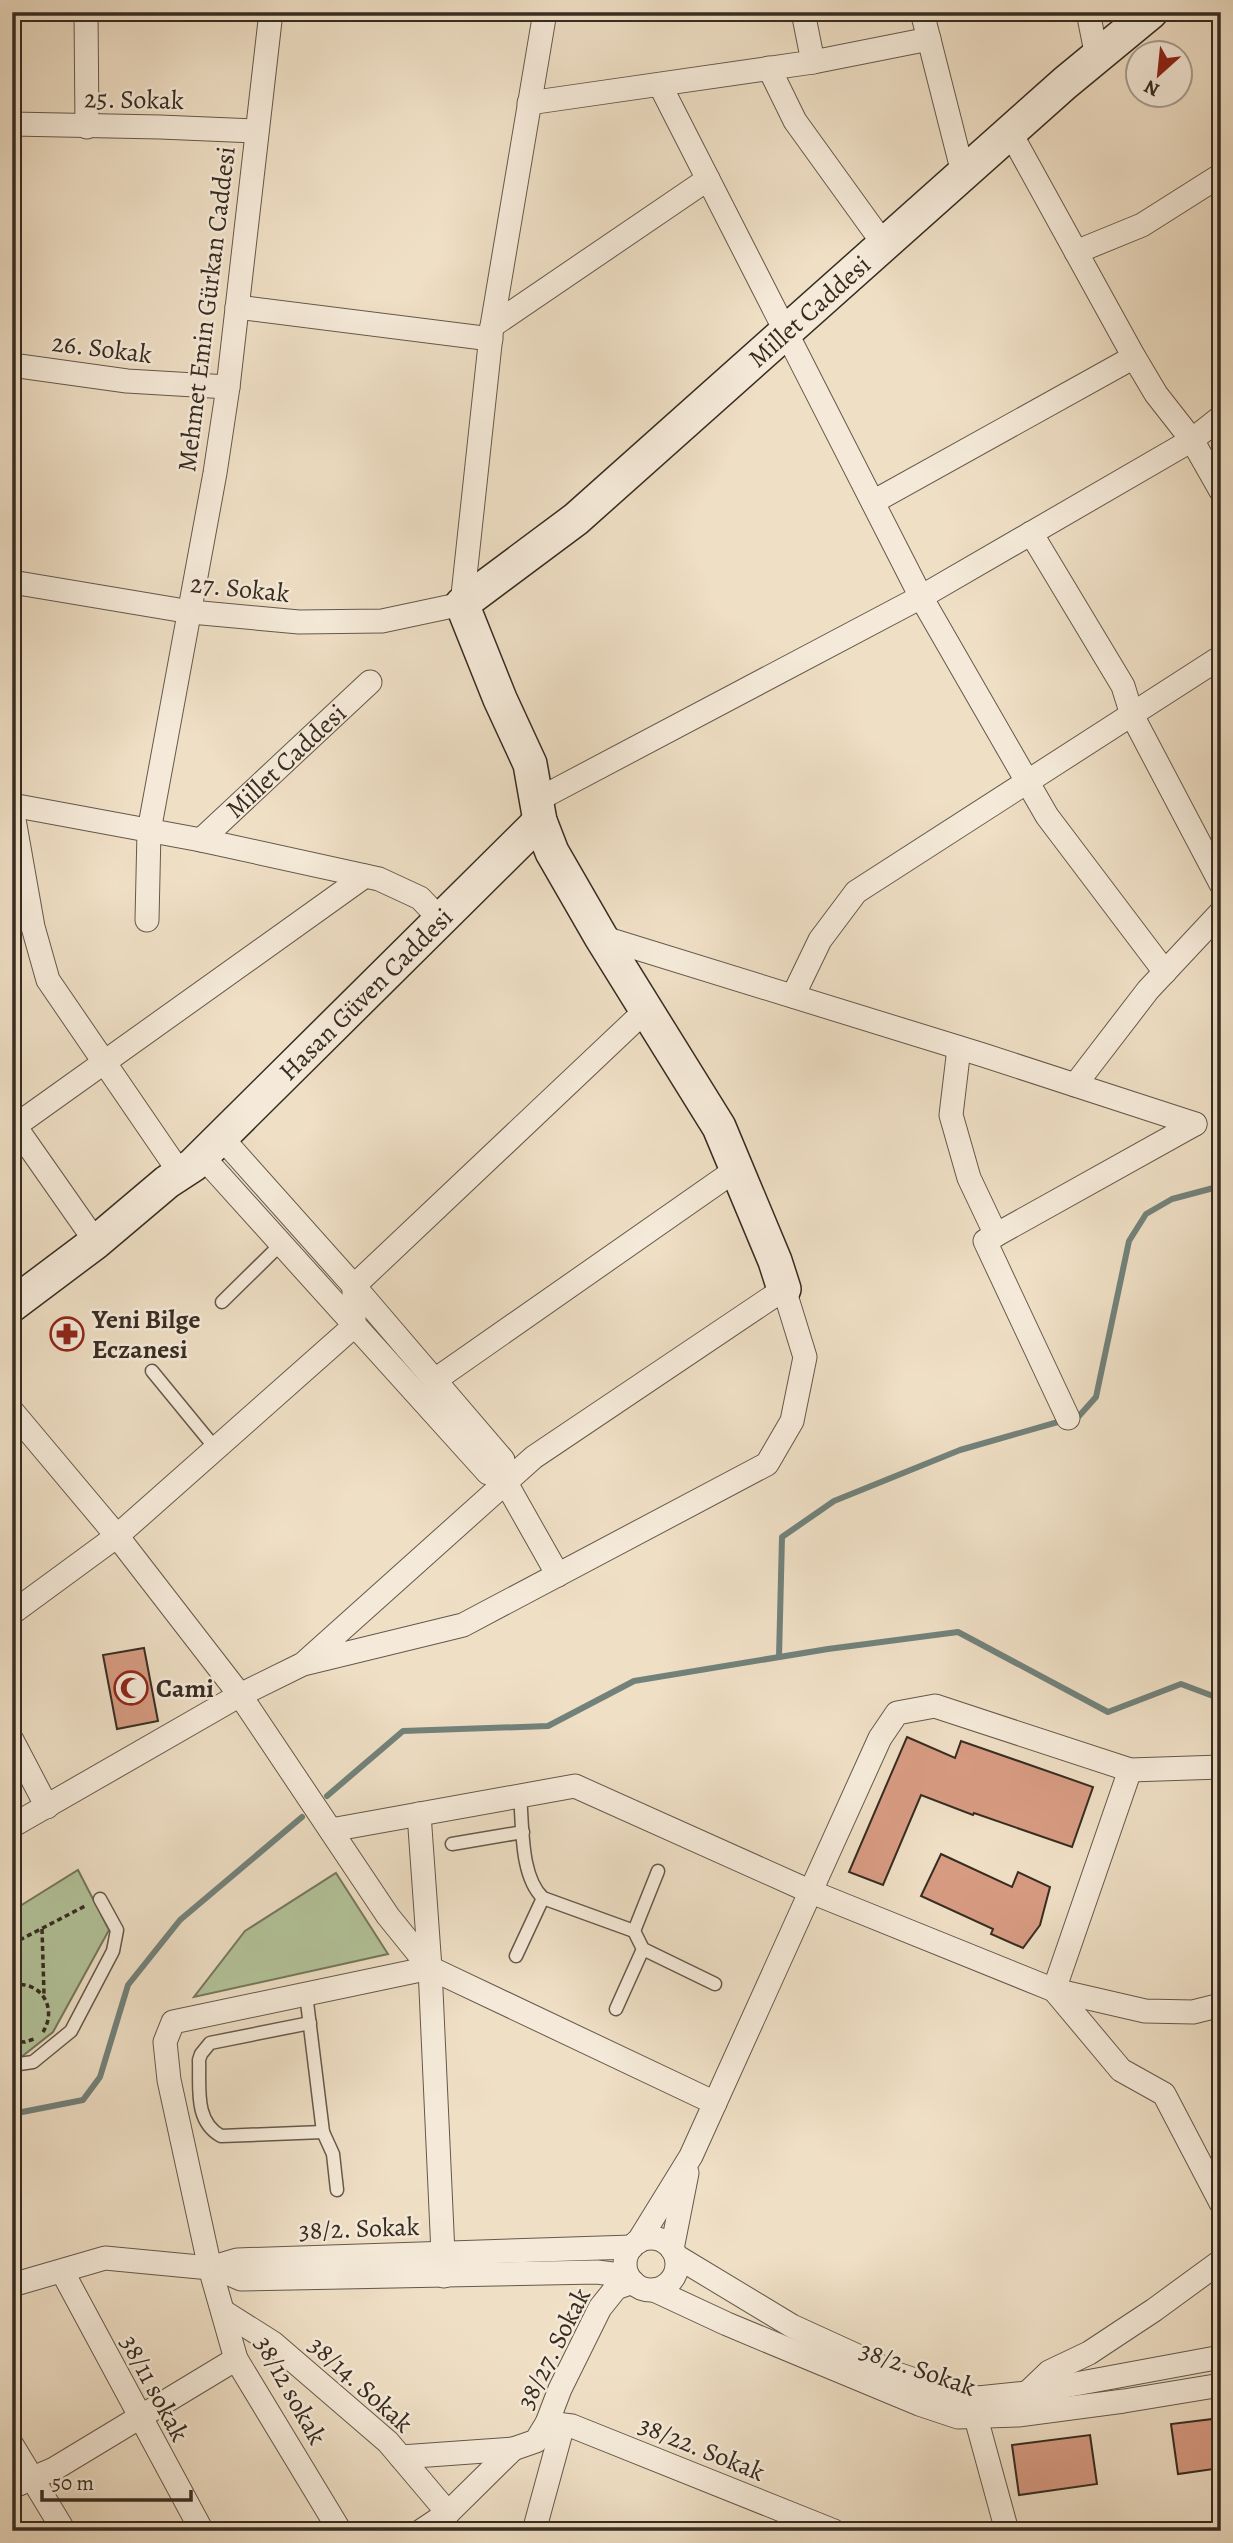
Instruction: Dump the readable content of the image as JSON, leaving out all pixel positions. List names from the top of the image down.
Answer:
{
  "streets": {
    "street": [
      "25. Sokak",
      "Mehmet Emin Gürkan Caddesi",
      "Millet Caddesi",
      "26. Sokak",
      "27. Sokak",
      "Hasan Güven Caddesi",
      "38/2. Sokak",
      "38/27. Sokak",
      "38/14. Sokak",
      "38/11 sokak",
      "38/12 sokak",
      "38/22. Sokak"
    ]
  },
  "crossings": [
    ["25. Sokak", "Mehmet Emin Gürkan Caddesi"],
    ["Mehmet Emin Gürkan Caddesi", "26. Sokak"],
    ["Mehmet Emin Gürkan Caddesi", "27. Sokak"],
    ["Millet Caddesi", "27. Sokak"],
    ["38/2. Sokak", "38/27. Sokak"],
    ["38/2. Sokak", "38/11 sokak"],
    ["38/2. Sokak", "38/12 sokak"],
    ["38/27. Sokak", "38/14. Sokak"],
    ["38/27. Sokak", "38/22. Sokak"],
    ["38/14. Sokak", "38/12 sokak"]
  ],
  "places": {
    "pharmacy": ["Yeni Bilge Eczanesi"],
    "mosque": ["Cami"]
  },
  "scale_bar": "50 m",
  "north": "bottom left"
}
